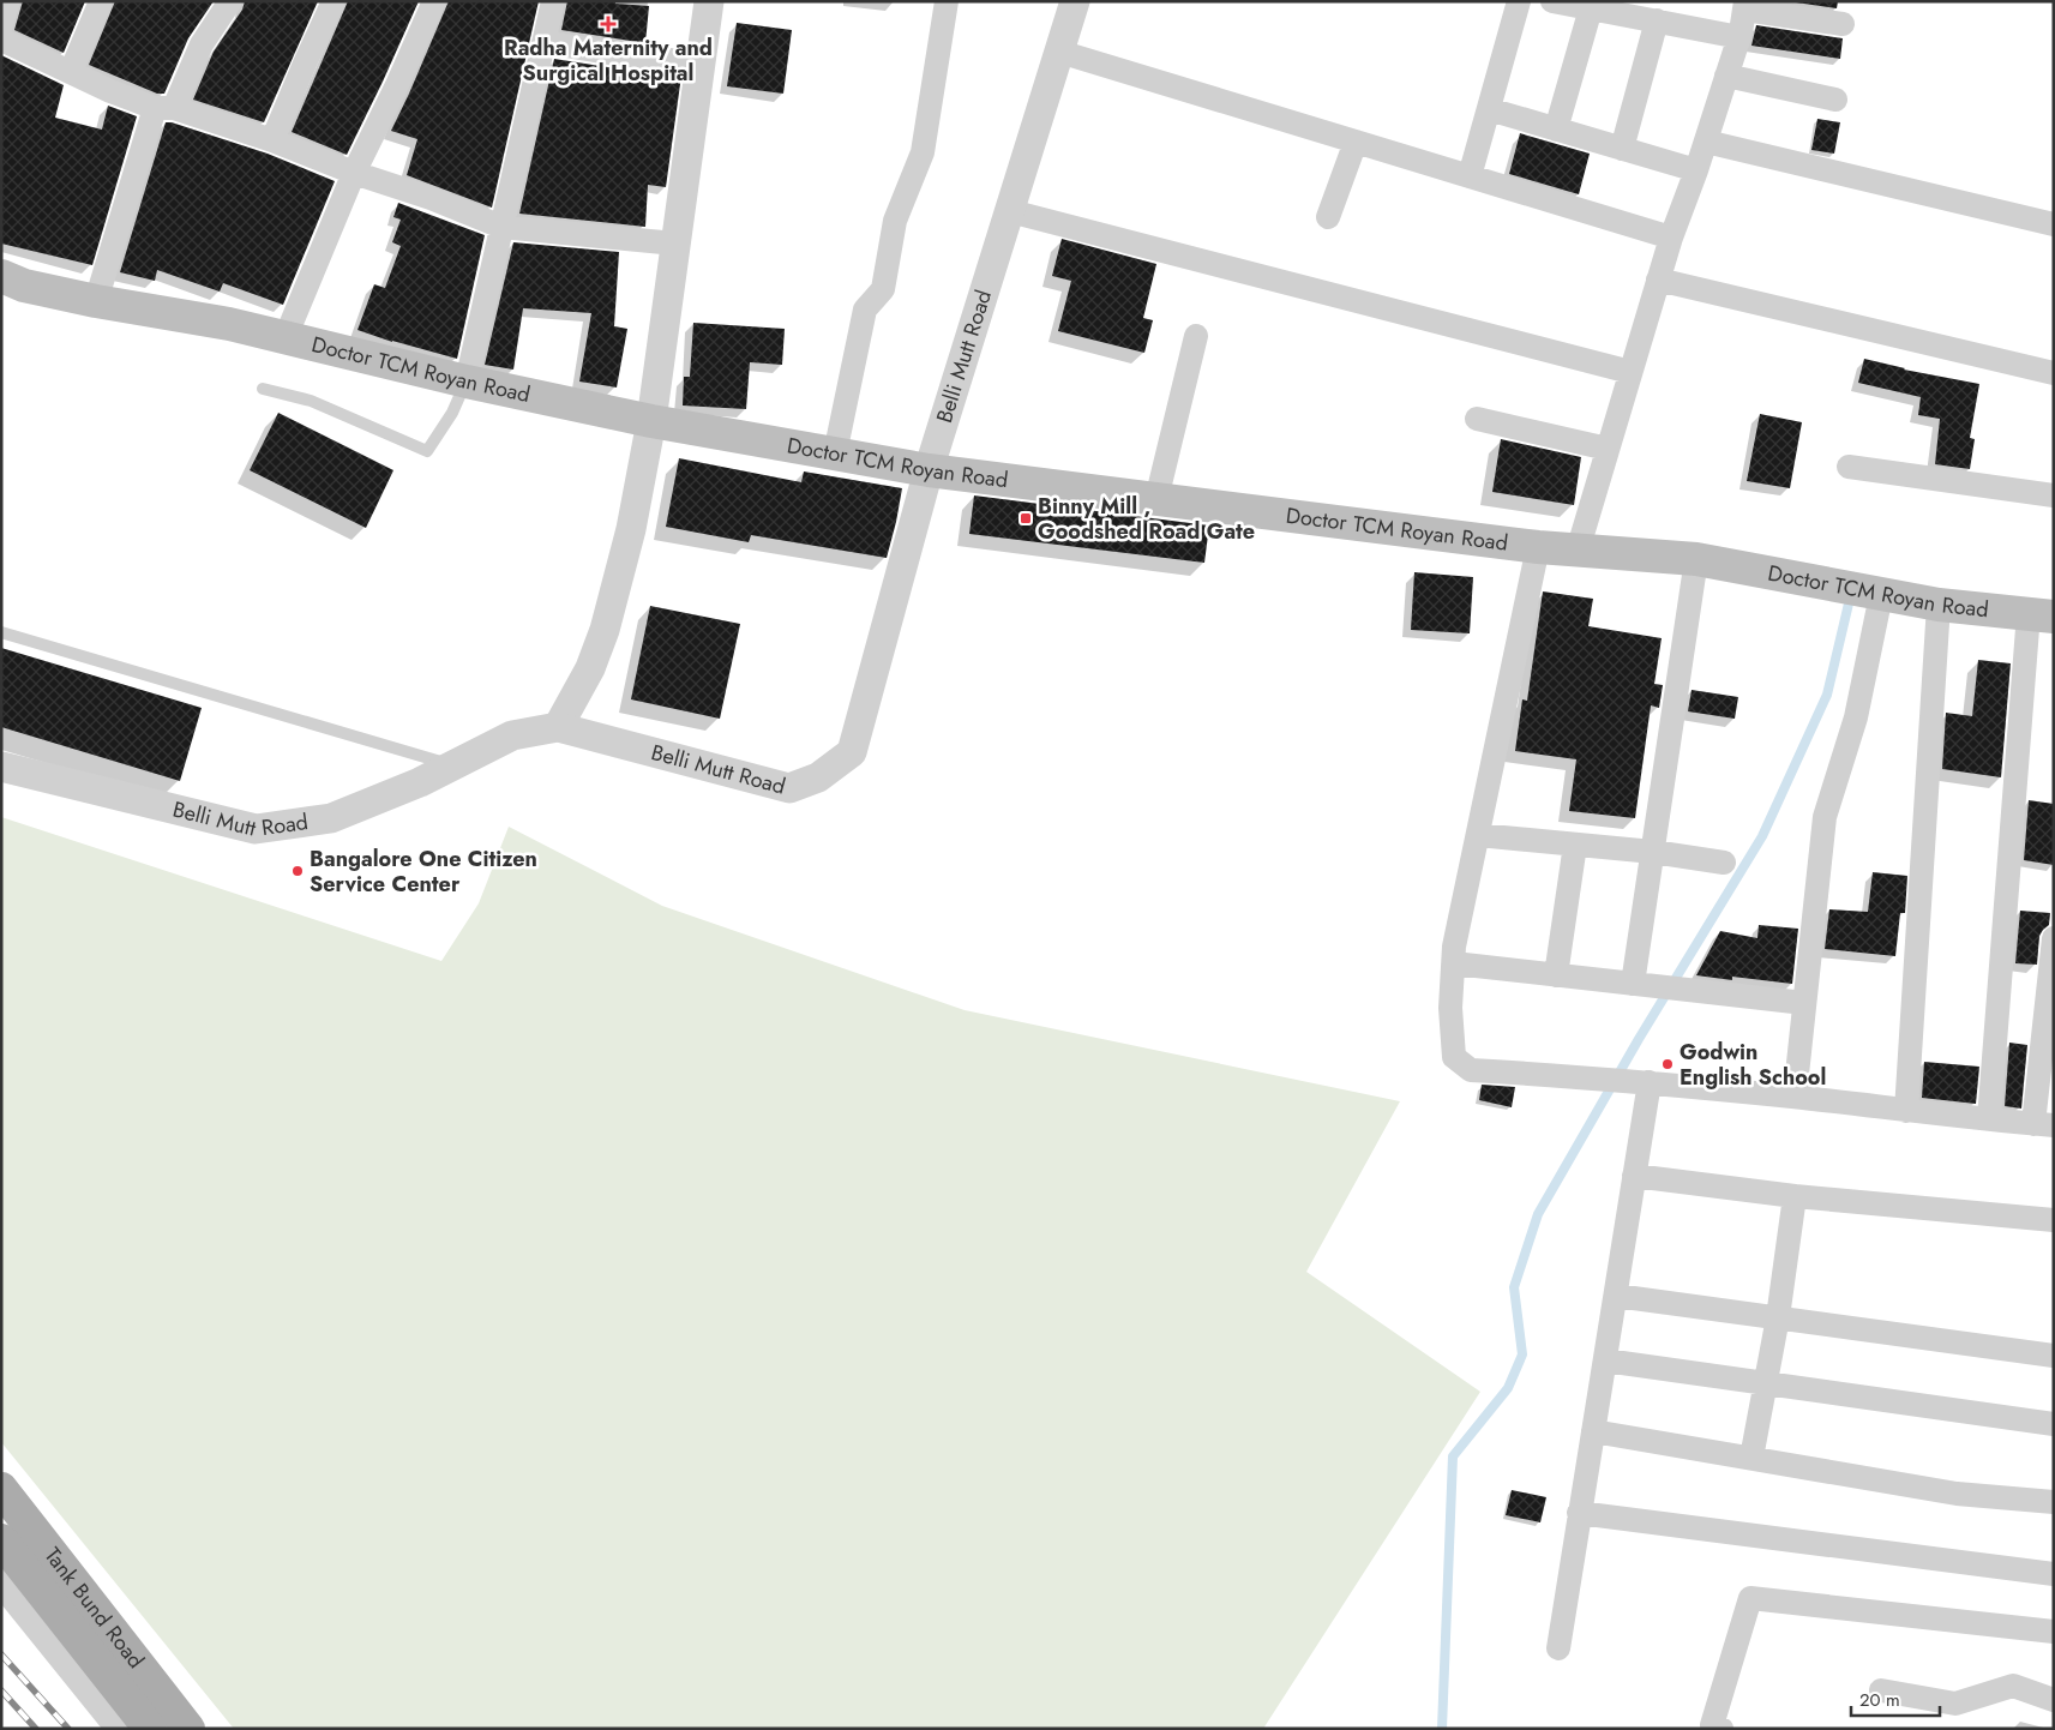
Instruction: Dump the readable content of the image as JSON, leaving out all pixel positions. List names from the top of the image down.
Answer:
{
  "streets": {
    "main road": ["Doctor TCM Royan Road", "Tank Bund Road"],
    "street": ["Belli Mutt Road"]
  },
  "crossings": [
    ["Belli Mutt Road", "Doctor TCM Royan Road"]
  ],
  "places": {
    "health": ["Radha Maternity and Surgical Hospital"],
    "transit": ["Binny Mill , Goodshed Road Gate"],
    "other": ["Bangalore One Citizen Service Center", "Godwin English School"]
  },
  "scale_bar": "20 m"
}
